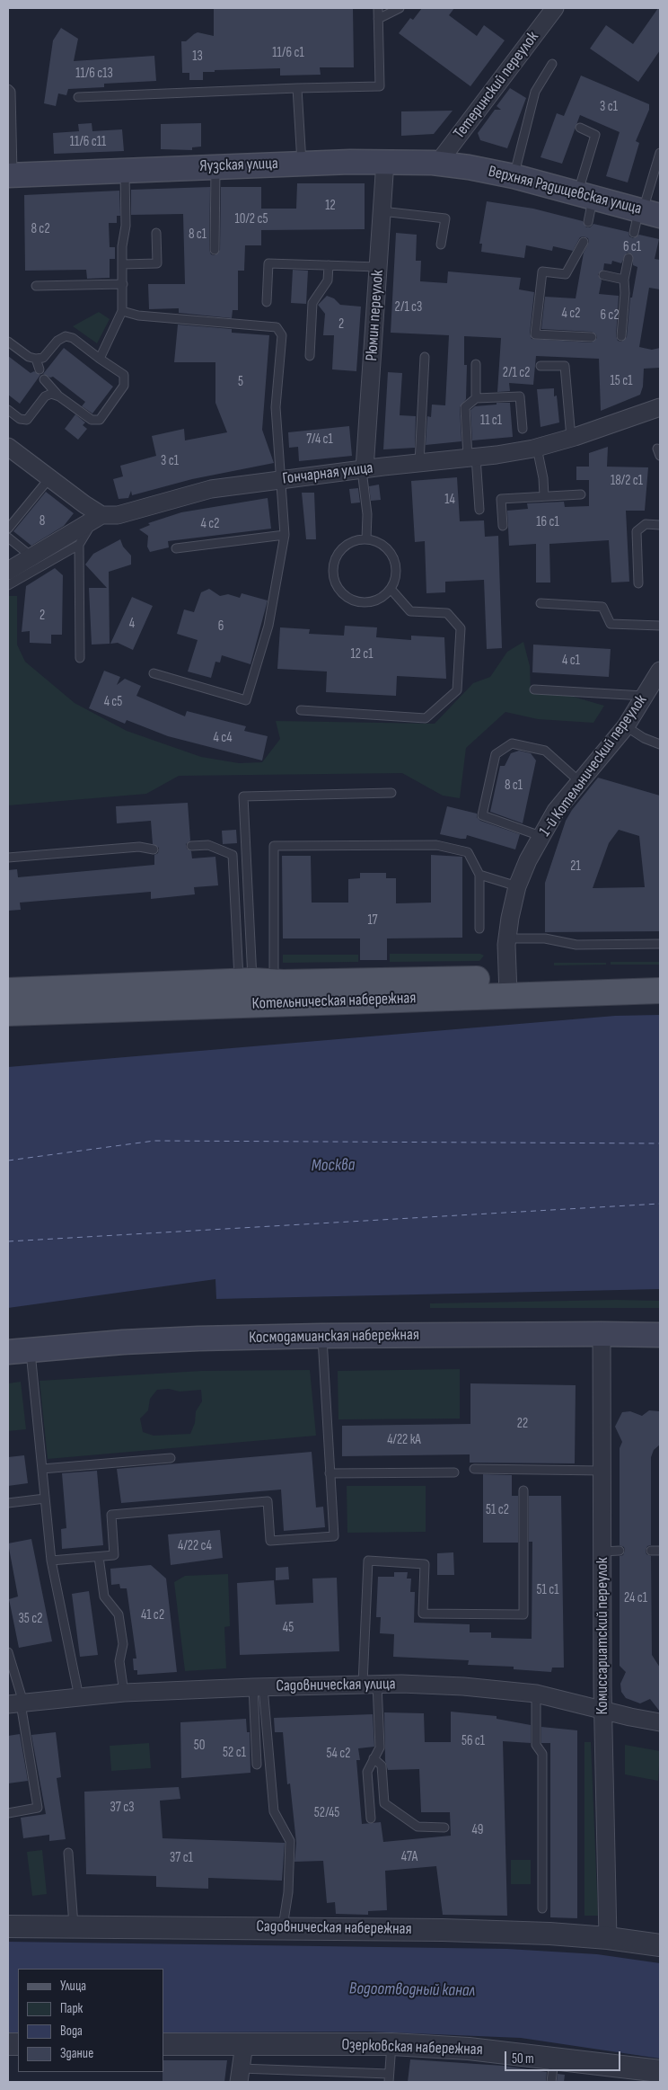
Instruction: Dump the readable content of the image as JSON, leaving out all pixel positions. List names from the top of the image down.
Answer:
{
  "streets": {
    "main road": [
      "Яузская улица",
      "Верхняя Радищевская улица",
      "Котельническая набережная",
      "Космодамианская набережная"
    ],
    "street": [
      "Тетеринский переулок",
      "Рюмин переулок",
      "Гончарная улица",
      "1-й Котельнический переулок",
      "Комиссариатский переулок",
      "Садовническая улица",
      "Садовническая набережная",
      "Озерковская набережная"
    ]
  },
  "crossings": [
    ["Тетеринский переулок", "Яузская улица"],
    ["Яузская улица", "Верхняя Радищевская улица"],
    ["Яузская улица", "Рюмин переулок"],
    ["Рюмин переулок", "Гончарная улица"],
    ["1-й Котельнический переулок", "Котельническая набережная"],
    ["Космодамианская набережная", "Комиссариатский переулок"],
    ["Комиссариатский переулок", "Садовническая улица"],
    ["Комиссариатский переулок", "Садовническая набережная"]
  ],
  "water": ["Москва", "Водоотводный канал"],
  "house_numbers": [
    "11/6 с1",
    "13",
    "11/6 с13",
    "3 с1",
    "11/6 с11",
    "12",
    "10/2 с5",
    "8 с2",
    "8 с1",
    "6 с1",
    "2/1 с3",
    "4 с2",
    "6 с2",
    "2",
    "2/1 с2",
    "15 с1",
    "5",
    "11 с1",
    "7/4 с1",
    "3 с1",
    "18/2 с1",
    "14",
    "8",
    "16 с1",
    "4 с2",
    "2",
    "4",
    "6",
    "12 с1",
    "4 с1",
    "4 с5",
    "4 с4",
    "8 с1",
    "21",
    "17",
    "22",
    "4/22 кА",
    "51 с2",
    "4/22 с4",
    "51 с1",
    "24 с1",
    "41 с2",
    "35 с2",
    "45",
    "56 с1",
    "50",
    "52 с1",
    "54 с2",
    "37 с3",
    "52/45",
    "49",
    "47А",
    "37 с1"
  ],
  "legend": [
    "Улица",
    "Парк",
    "Вода",
    "Здание"
  ],
  "scale_bar": "50 m"
}
